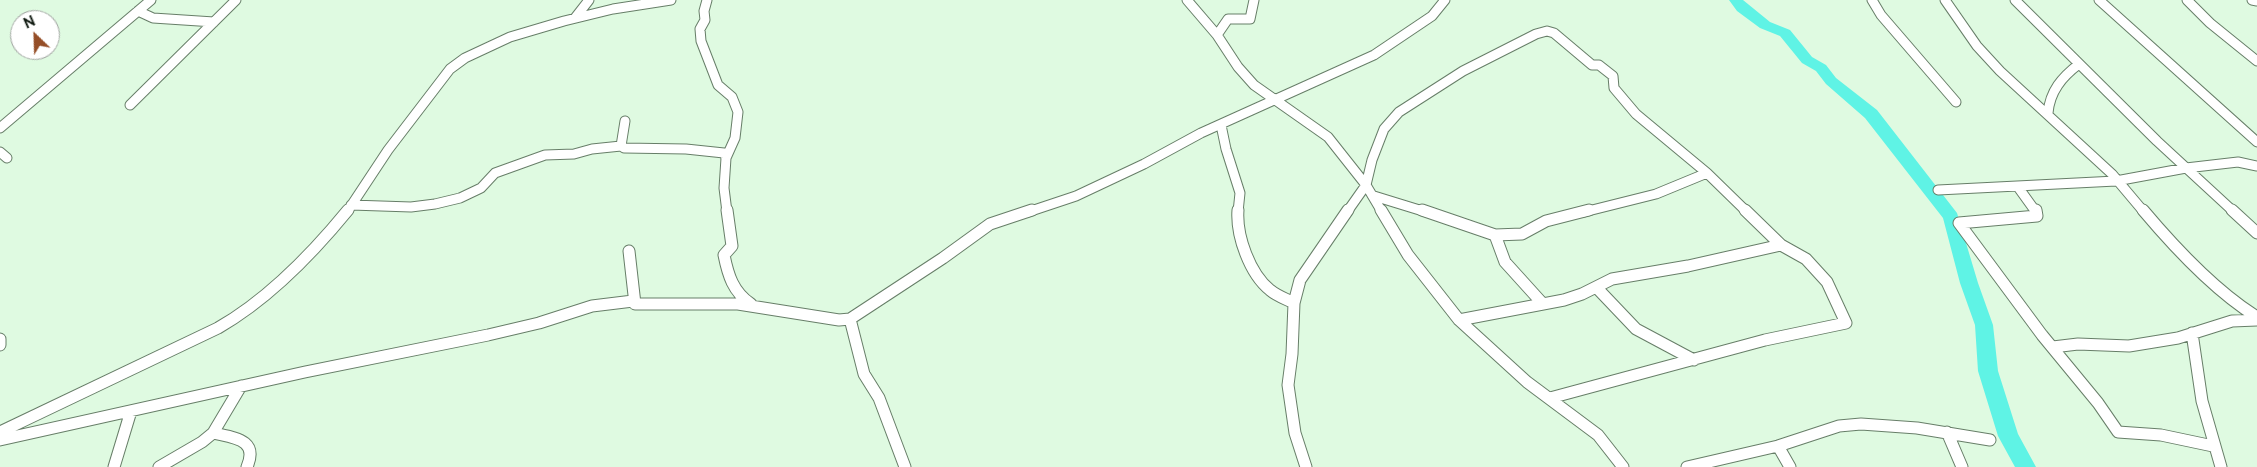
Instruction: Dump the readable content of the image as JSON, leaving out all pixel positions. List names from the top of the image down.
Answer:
{
  "north": "top left"
}
